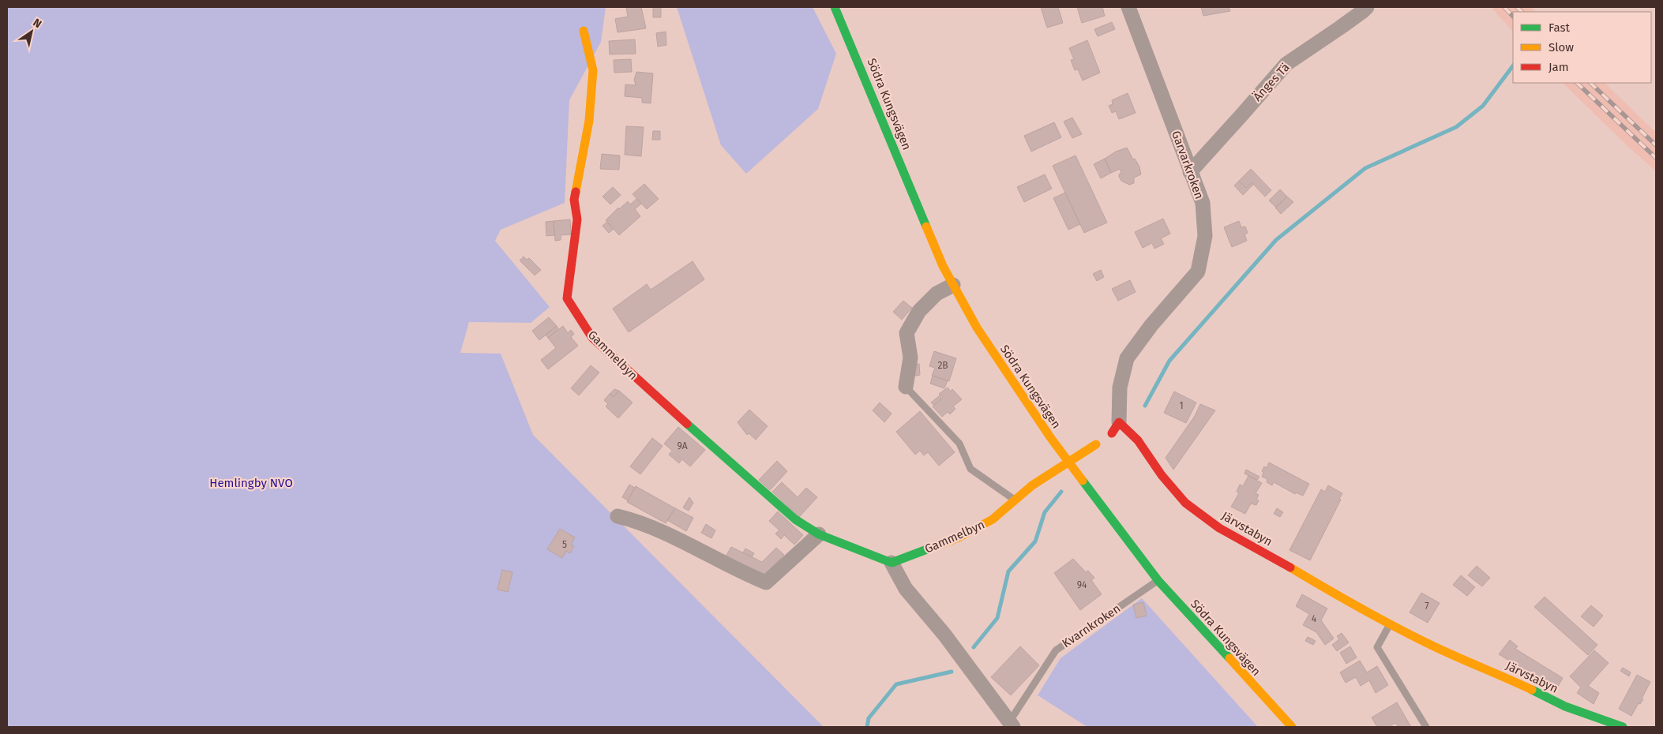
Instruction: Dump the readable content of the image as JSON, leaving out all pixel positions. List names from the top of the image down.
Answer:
{
  "streets": {
    "street": [
      "Änges Tä",
      "Södra Kungsvägen",
      "Garvarkroken",
      "Gammelbyn",
      "Järvstabyn",
      "Kvarnkroken"
    ]
  },
  "crossings": [
    ["Änges Tä", "Garvarkroken"],
    ["Södra Kungsvägen", "Gammelbyn"],
    ["Södra Kungsvägen", "Kvarnkroken"],
    ["Garvarkroken", "Järvstabyn"],
    ["Gammelbyn", "Kvarnkroken"]
  ],
  "parks": ["Hemlingby NVO"],
  "house_numbers": [
    "2B",
    "1",
    "9A",
    "5",
    "94",
    "7",
    "4"
  ],
  "legend": ["Fast", "Slow", "Jam"],
  "north": "top right"
}
